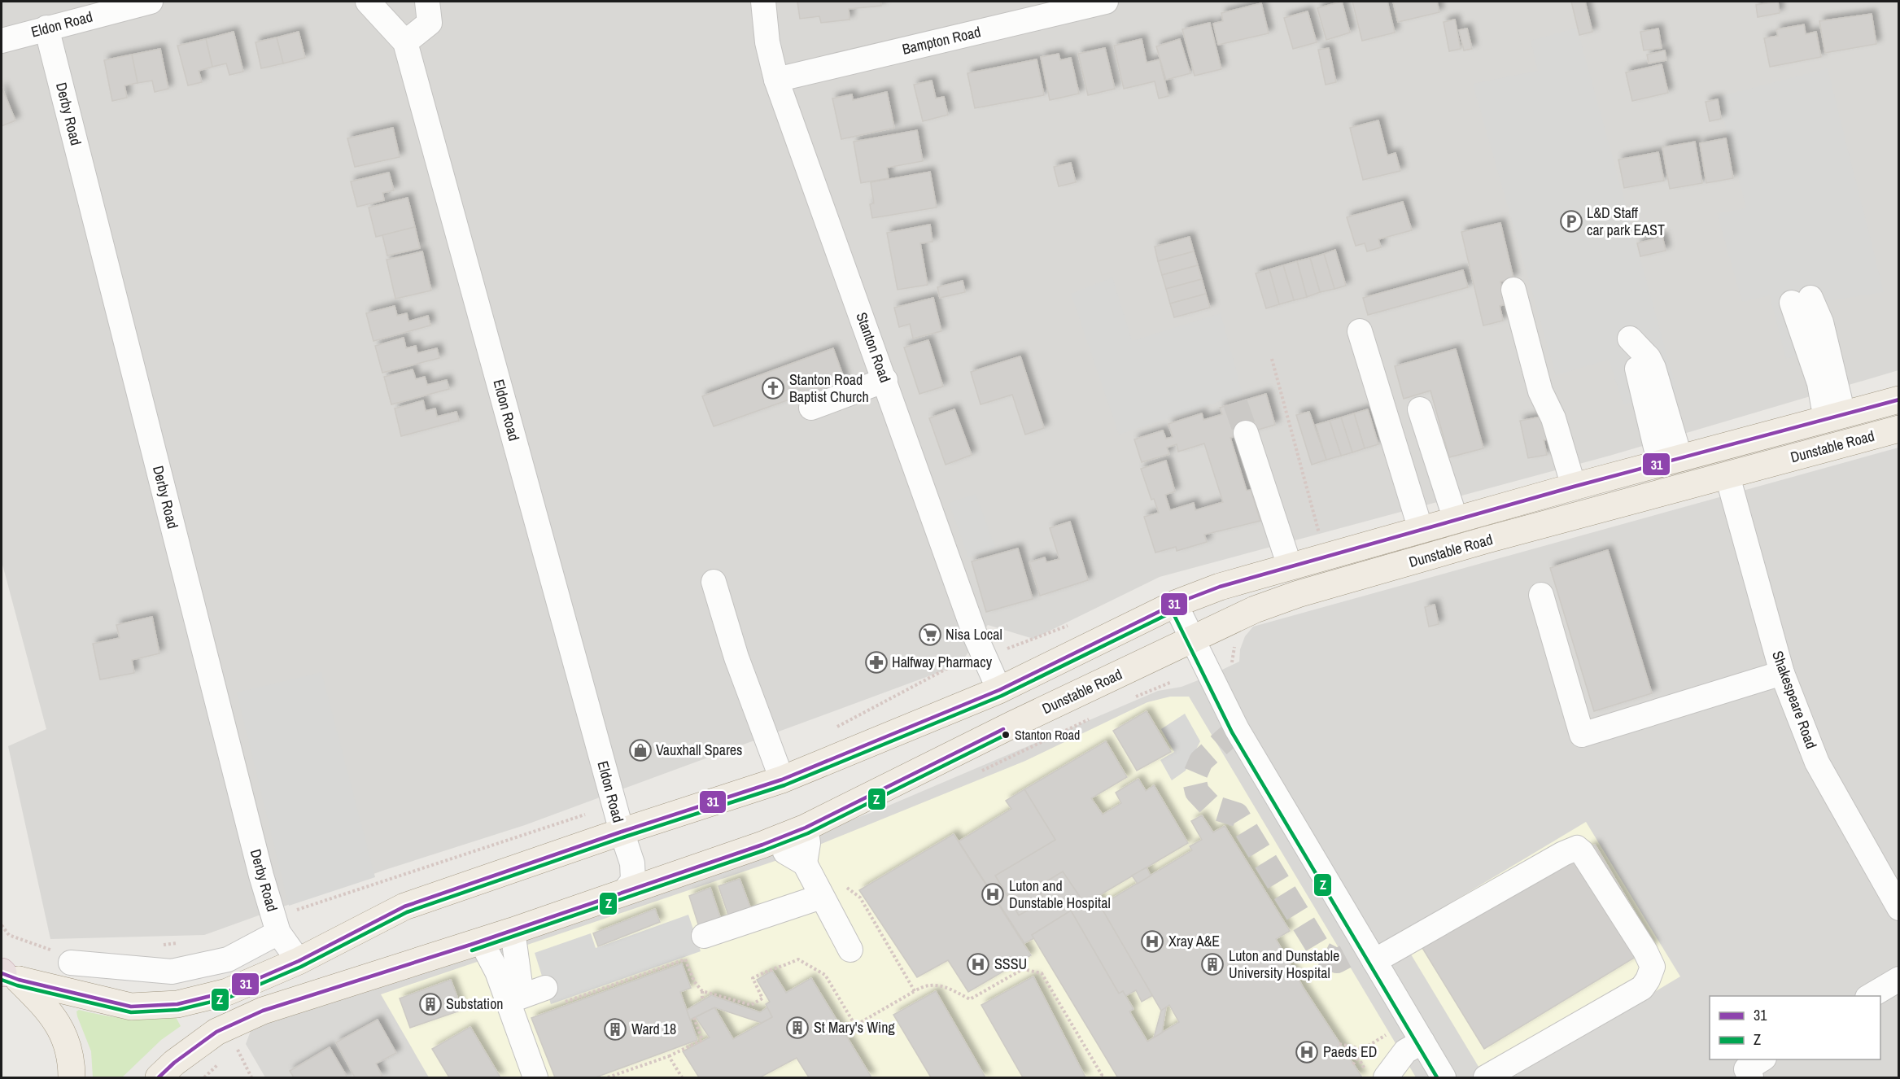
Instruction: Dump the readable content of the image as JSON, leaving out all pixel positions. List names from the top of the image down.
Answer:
{
  "streets": {
    "main road": ["Dunstable Road"],
    "street": [
      "Eldon Road",
      "Bampton Road",
      "Derby Road",
      "Stanton Road",
      "Shakespeare Road"
    ]
  },
  "crossings": [
    ["Eldon Road", "Derby Road"],
    ["Eldon Road", "Dunstable Road"],
    ["Bampton Road", "Stanton Road"],
    ["Derby Road", "Dunstable Road"],
    ["Stanton Road", "Dunstable Road"],
    ["Dunstable Road", "Shakespeare Road"]
  ],
  "places": {
    "parking": ["L&D Staff car park EAST"],
    "church": ["Stanton Road Baptist Church"],
    "supermarket": ["Nisa Local"],
    "pharmacy": ["Halfway Pharmacy"],
    "other": ["Stanton Road"],
    "shop": ["Vauxhall Spares"],
    "hospital": [
      "Luton and Dunstable Hospital",
      "Xray A&E",
      "SSSU",
      "Paeds ED"
    ],
    "building": [
      "Luton and Dunstable University Hospital",
      "Substation",
      "St Mary's Wing",
      "Ward 18"
    ]
  },
  "lines": ["transit line 31", "transit line Z"],
  "legend": ["31", "Z"]
}
